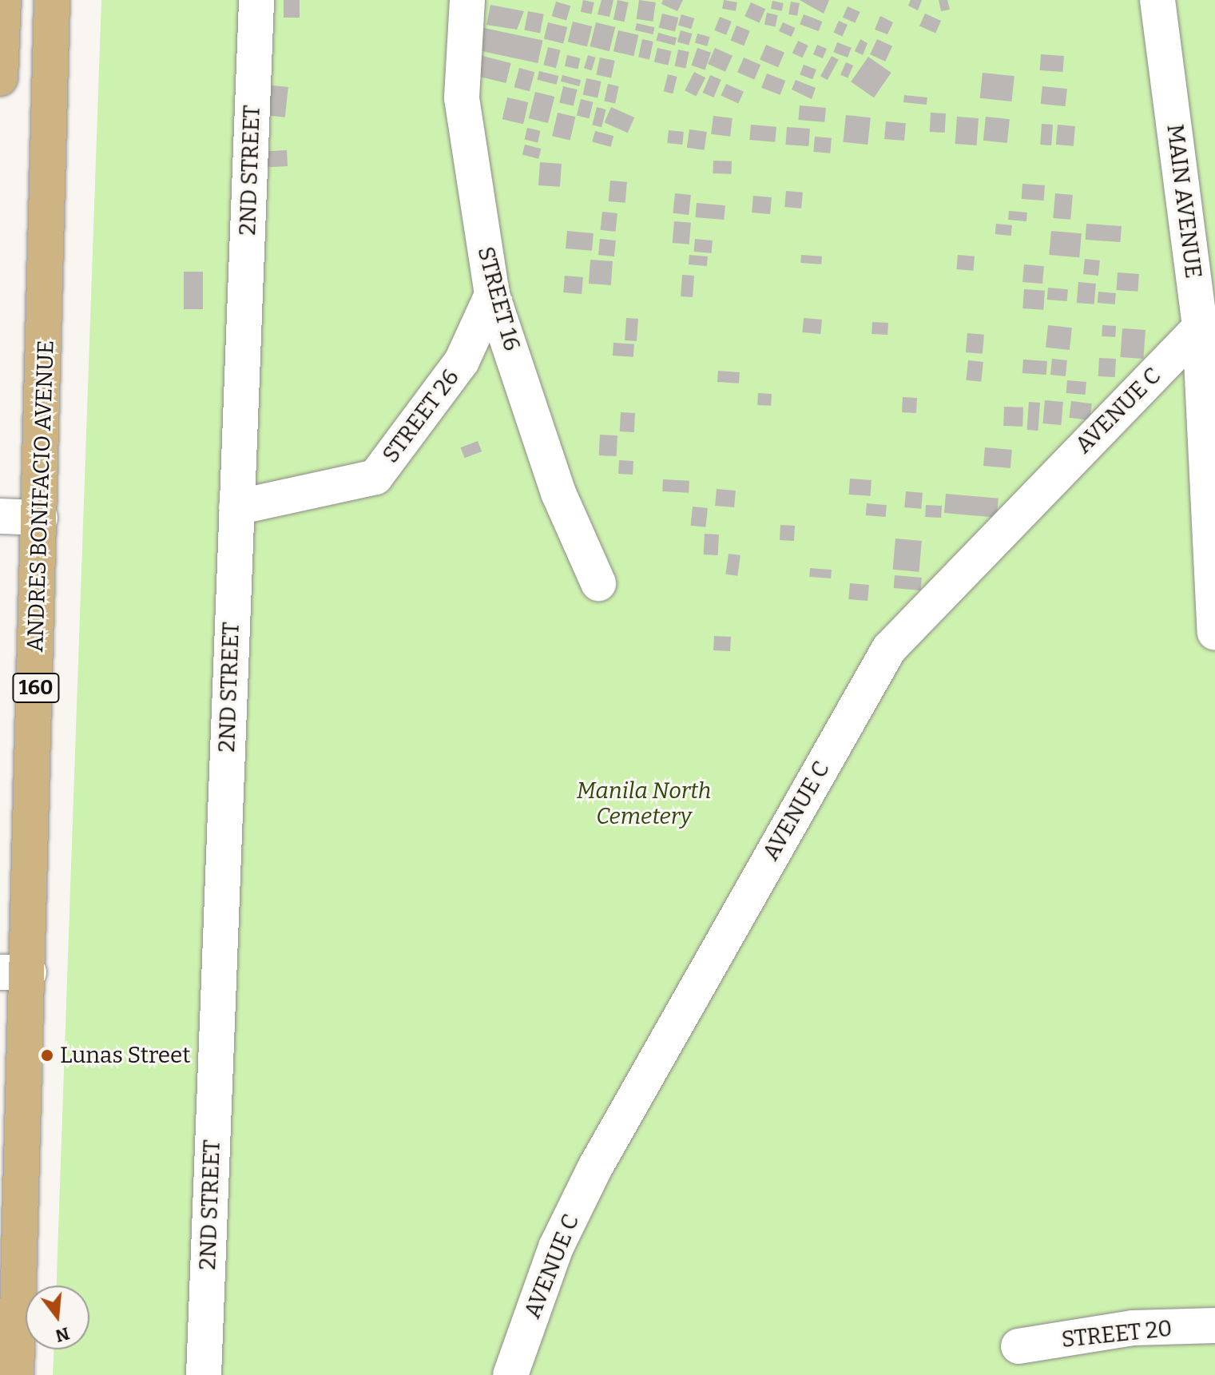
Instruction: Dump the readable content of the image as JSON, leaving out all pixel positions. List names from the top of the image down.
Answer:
{
  "streets": {
    "main road": ["ANDRES BONIFACIO AVENUE", "160"],
    "street": [
      "2ND STREET",
      "MAIN AVENUE",
      "STREET 16",
      "AVENUE C",
      "STREET 26",
      "STREET 20"
    ]
  },
  "crossings": [
    ["2ND STREET", "STREET 26"],
    ["MAIN AVENUE", "AVENUE C"],
    ["STREET 16", "STREET 26"]
  ],
  "parks": ["Manila North Cemetery"],
  "places": ["Lunas Street"],
  "north": "bottom"
}
